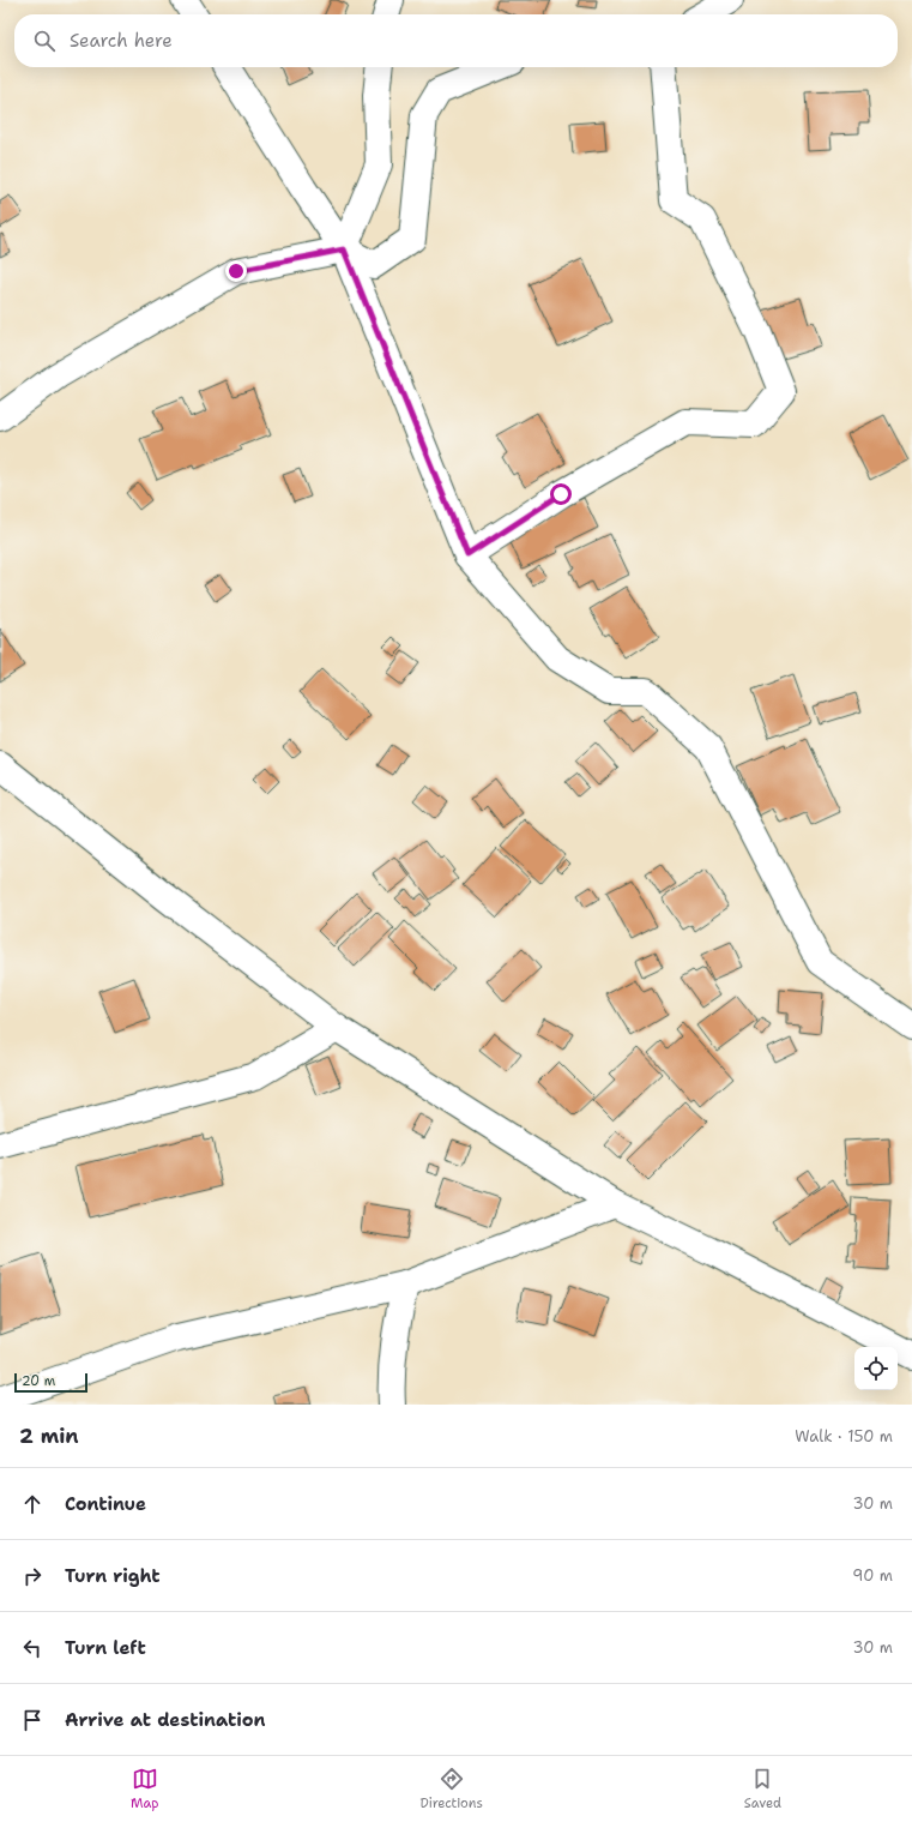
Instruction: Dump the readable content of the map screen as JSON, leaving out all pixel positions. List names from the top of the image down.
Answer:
{
  "scale_bar": "20 m",
  "page": {
    "search": "Search here",
    "scale": "20 m",
    "heading": ["2 min", "Walk · 150 m"],
    "list": [
      ["Continue", "30 m"],
      ["Turn right", "90 m"],
      ["Turn left", "30 m"],
      "Arrive at destination"
    ],
    "nav": ["Map", "Directions", "Saved"]
  }
}
